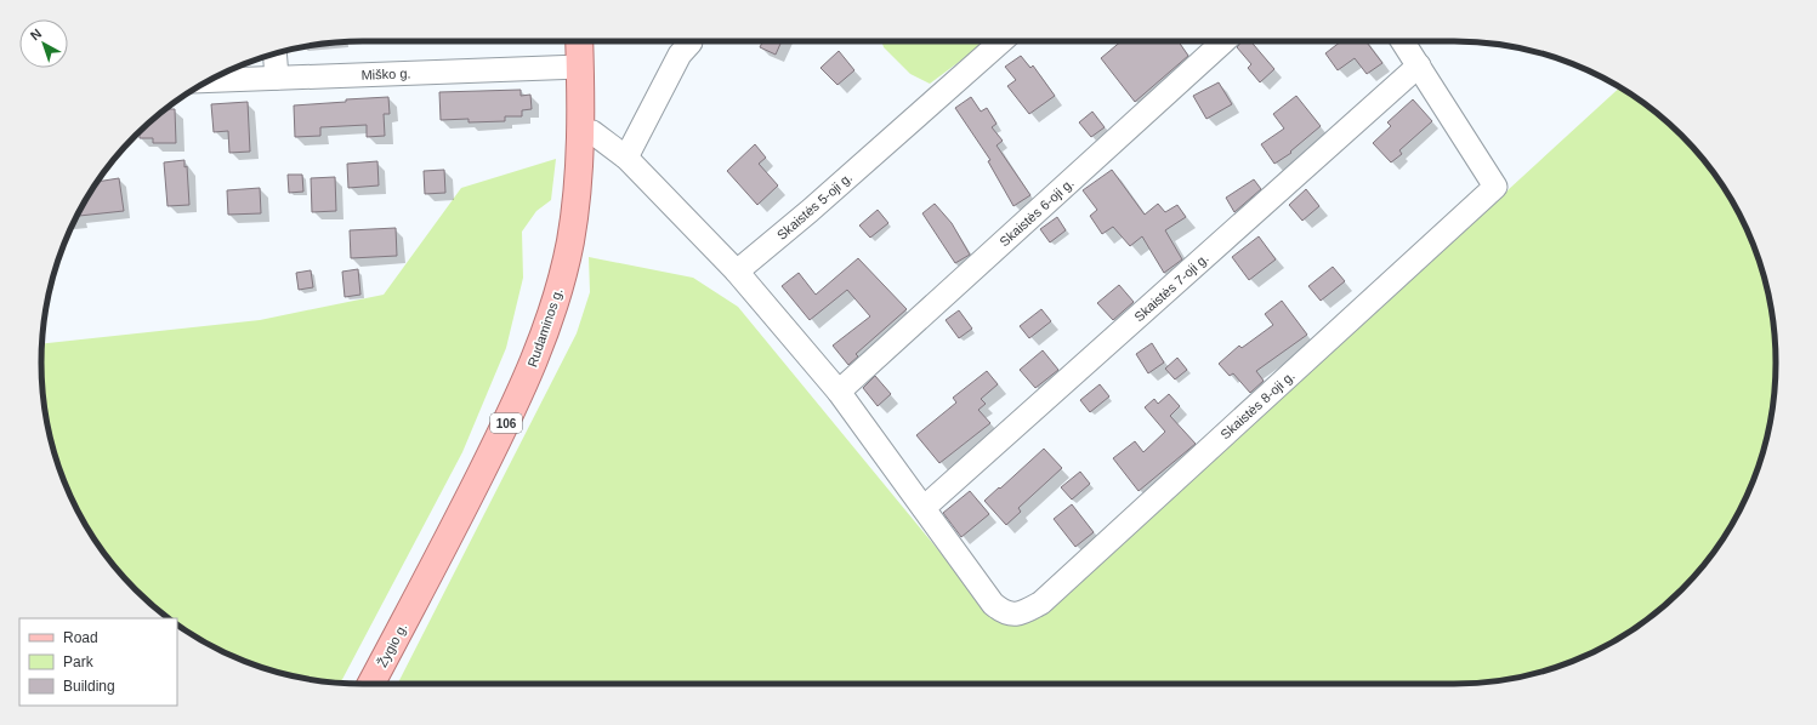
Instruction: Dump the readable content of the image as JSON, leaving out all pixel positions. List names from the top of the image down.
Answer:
{
  "streets": {
    "main road": ["Rudaminos g.", "106", "Žygio g."],
    "street": [
      "Miško g.",
      "Skaistės 5-oji g.",
      "Skaistės 6-oji g.",
      "Skaistės 7-oji g.",
      "Skaistės 8-oji g."
    ]
  },
  "crossings": [
    ["Miško g.", "Rudaminos g."],
    ["Skaistės 7-oji g.", "Skaistės 8-oji g."],
    ["Rudaminos g.", "Žygio g."]
  ],
  "legend": ["Road", "Park", "Building"],
  "north": "top left"
}
